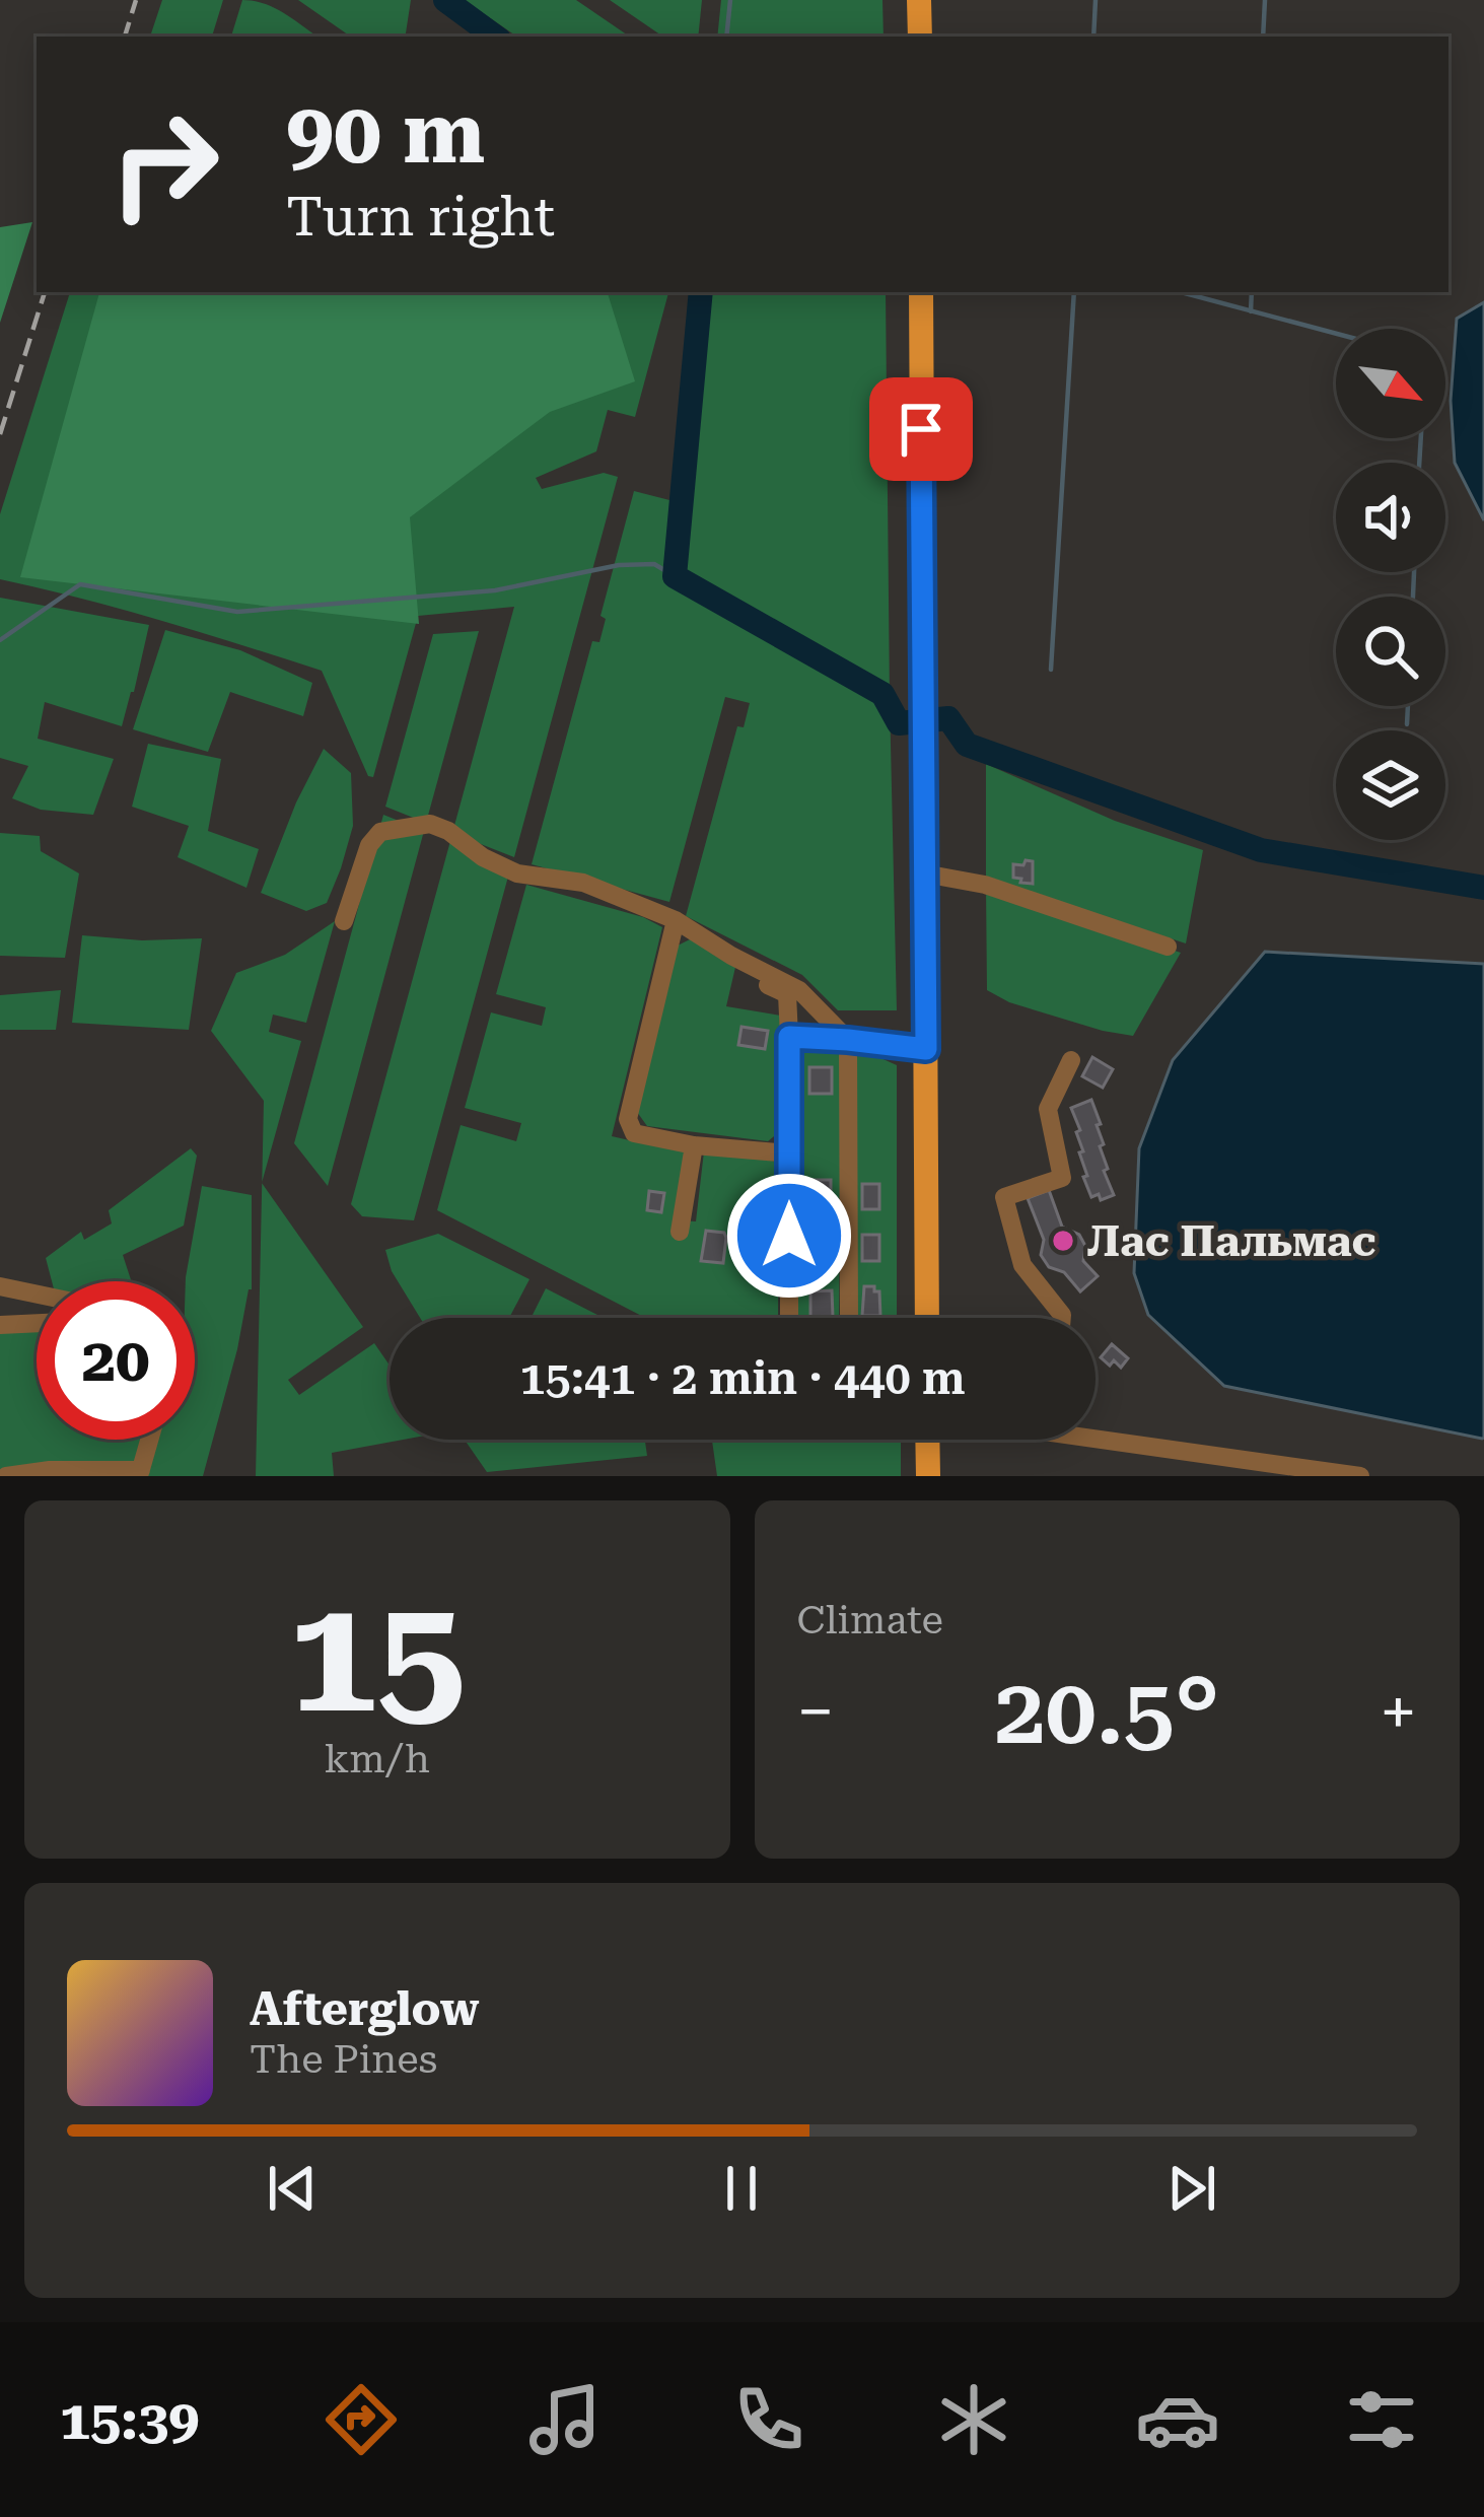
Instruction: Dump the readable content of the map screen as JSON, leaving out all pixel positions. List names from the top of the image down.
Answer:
{
  "places": ["Лас Пальмас"],
  "north": "bottom right",
  "page": {
    "turn": ["90 m", "Turn right"],
    "limit": "20",
    "trip": "15:41 · 2 min · 440 m",
    "tile": [
      ["15", "km/h"],
      "Climate"
    ],
    "heat": ["−", "20.5°", "+"],
    "song": ["Afterglow", "The Pines"],
    "tabs": "15:39"
  }
}
